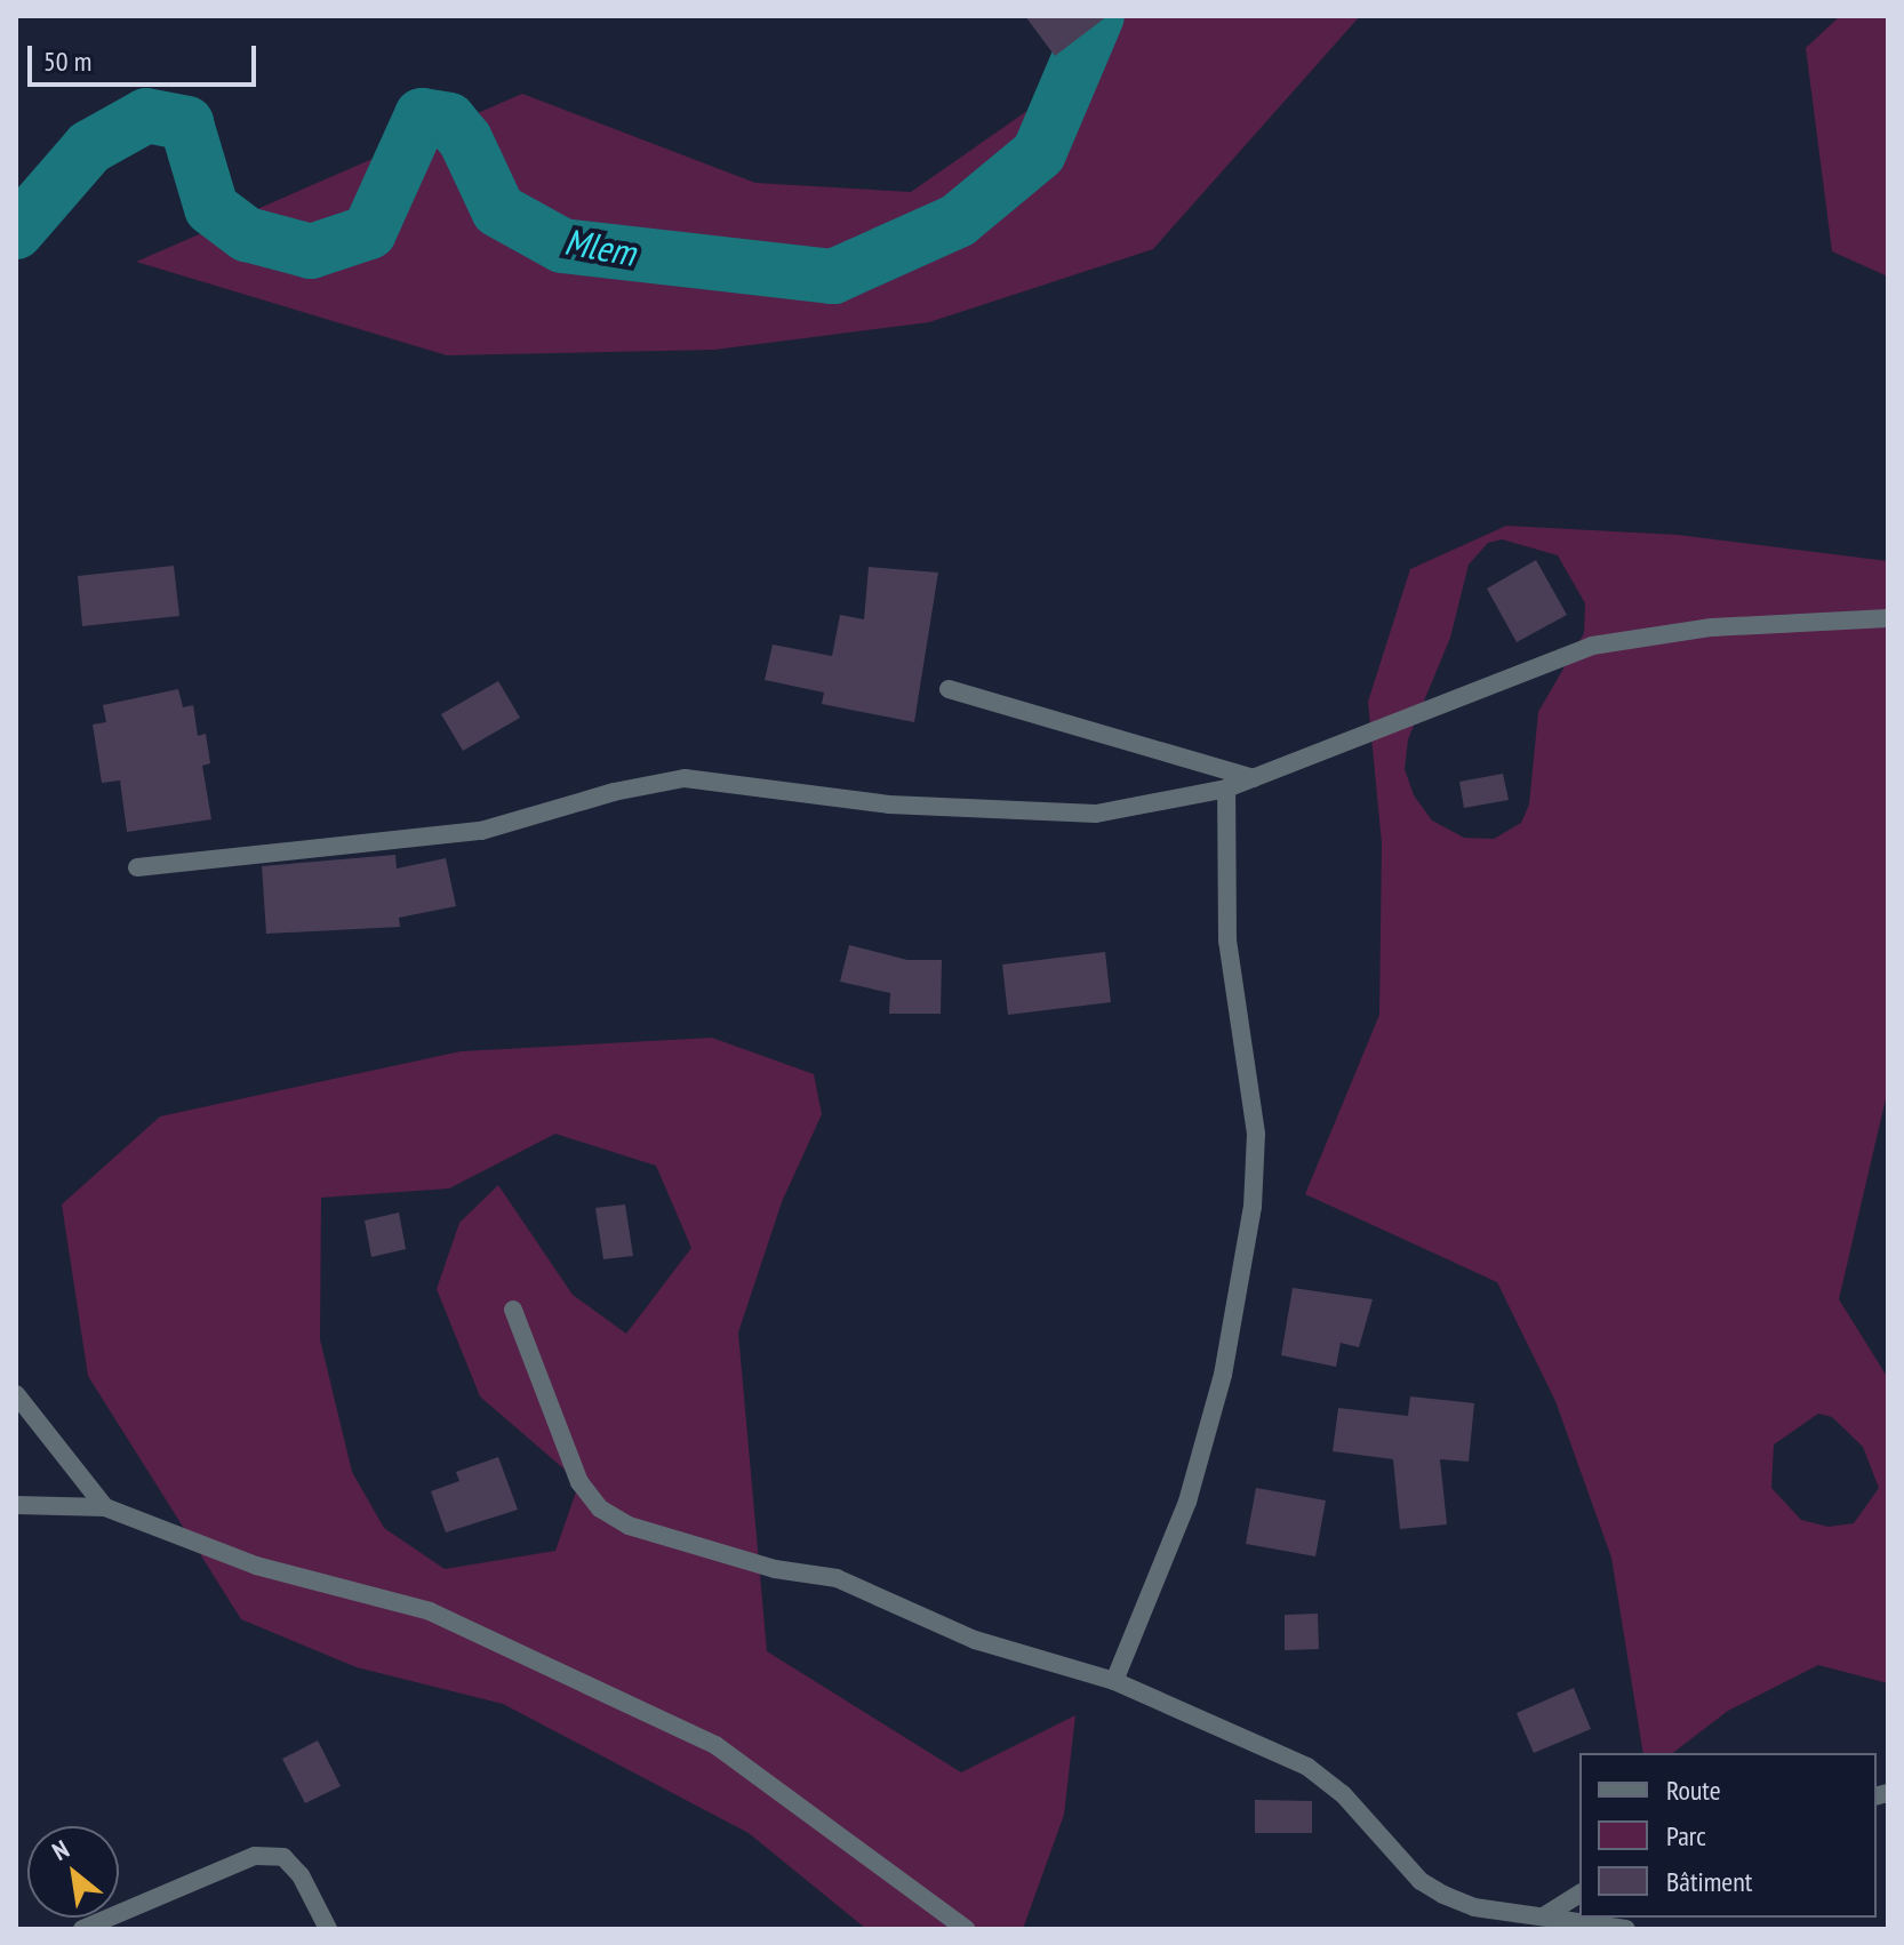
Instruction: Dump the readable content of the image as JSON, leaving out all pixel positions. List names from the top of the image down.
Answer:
{
  "water": ["Mlem"],
  "legend": ["Route", "Parc", "Bâtiment"],
  "scale_bar": "50 m",
  "north": "top left"
}
